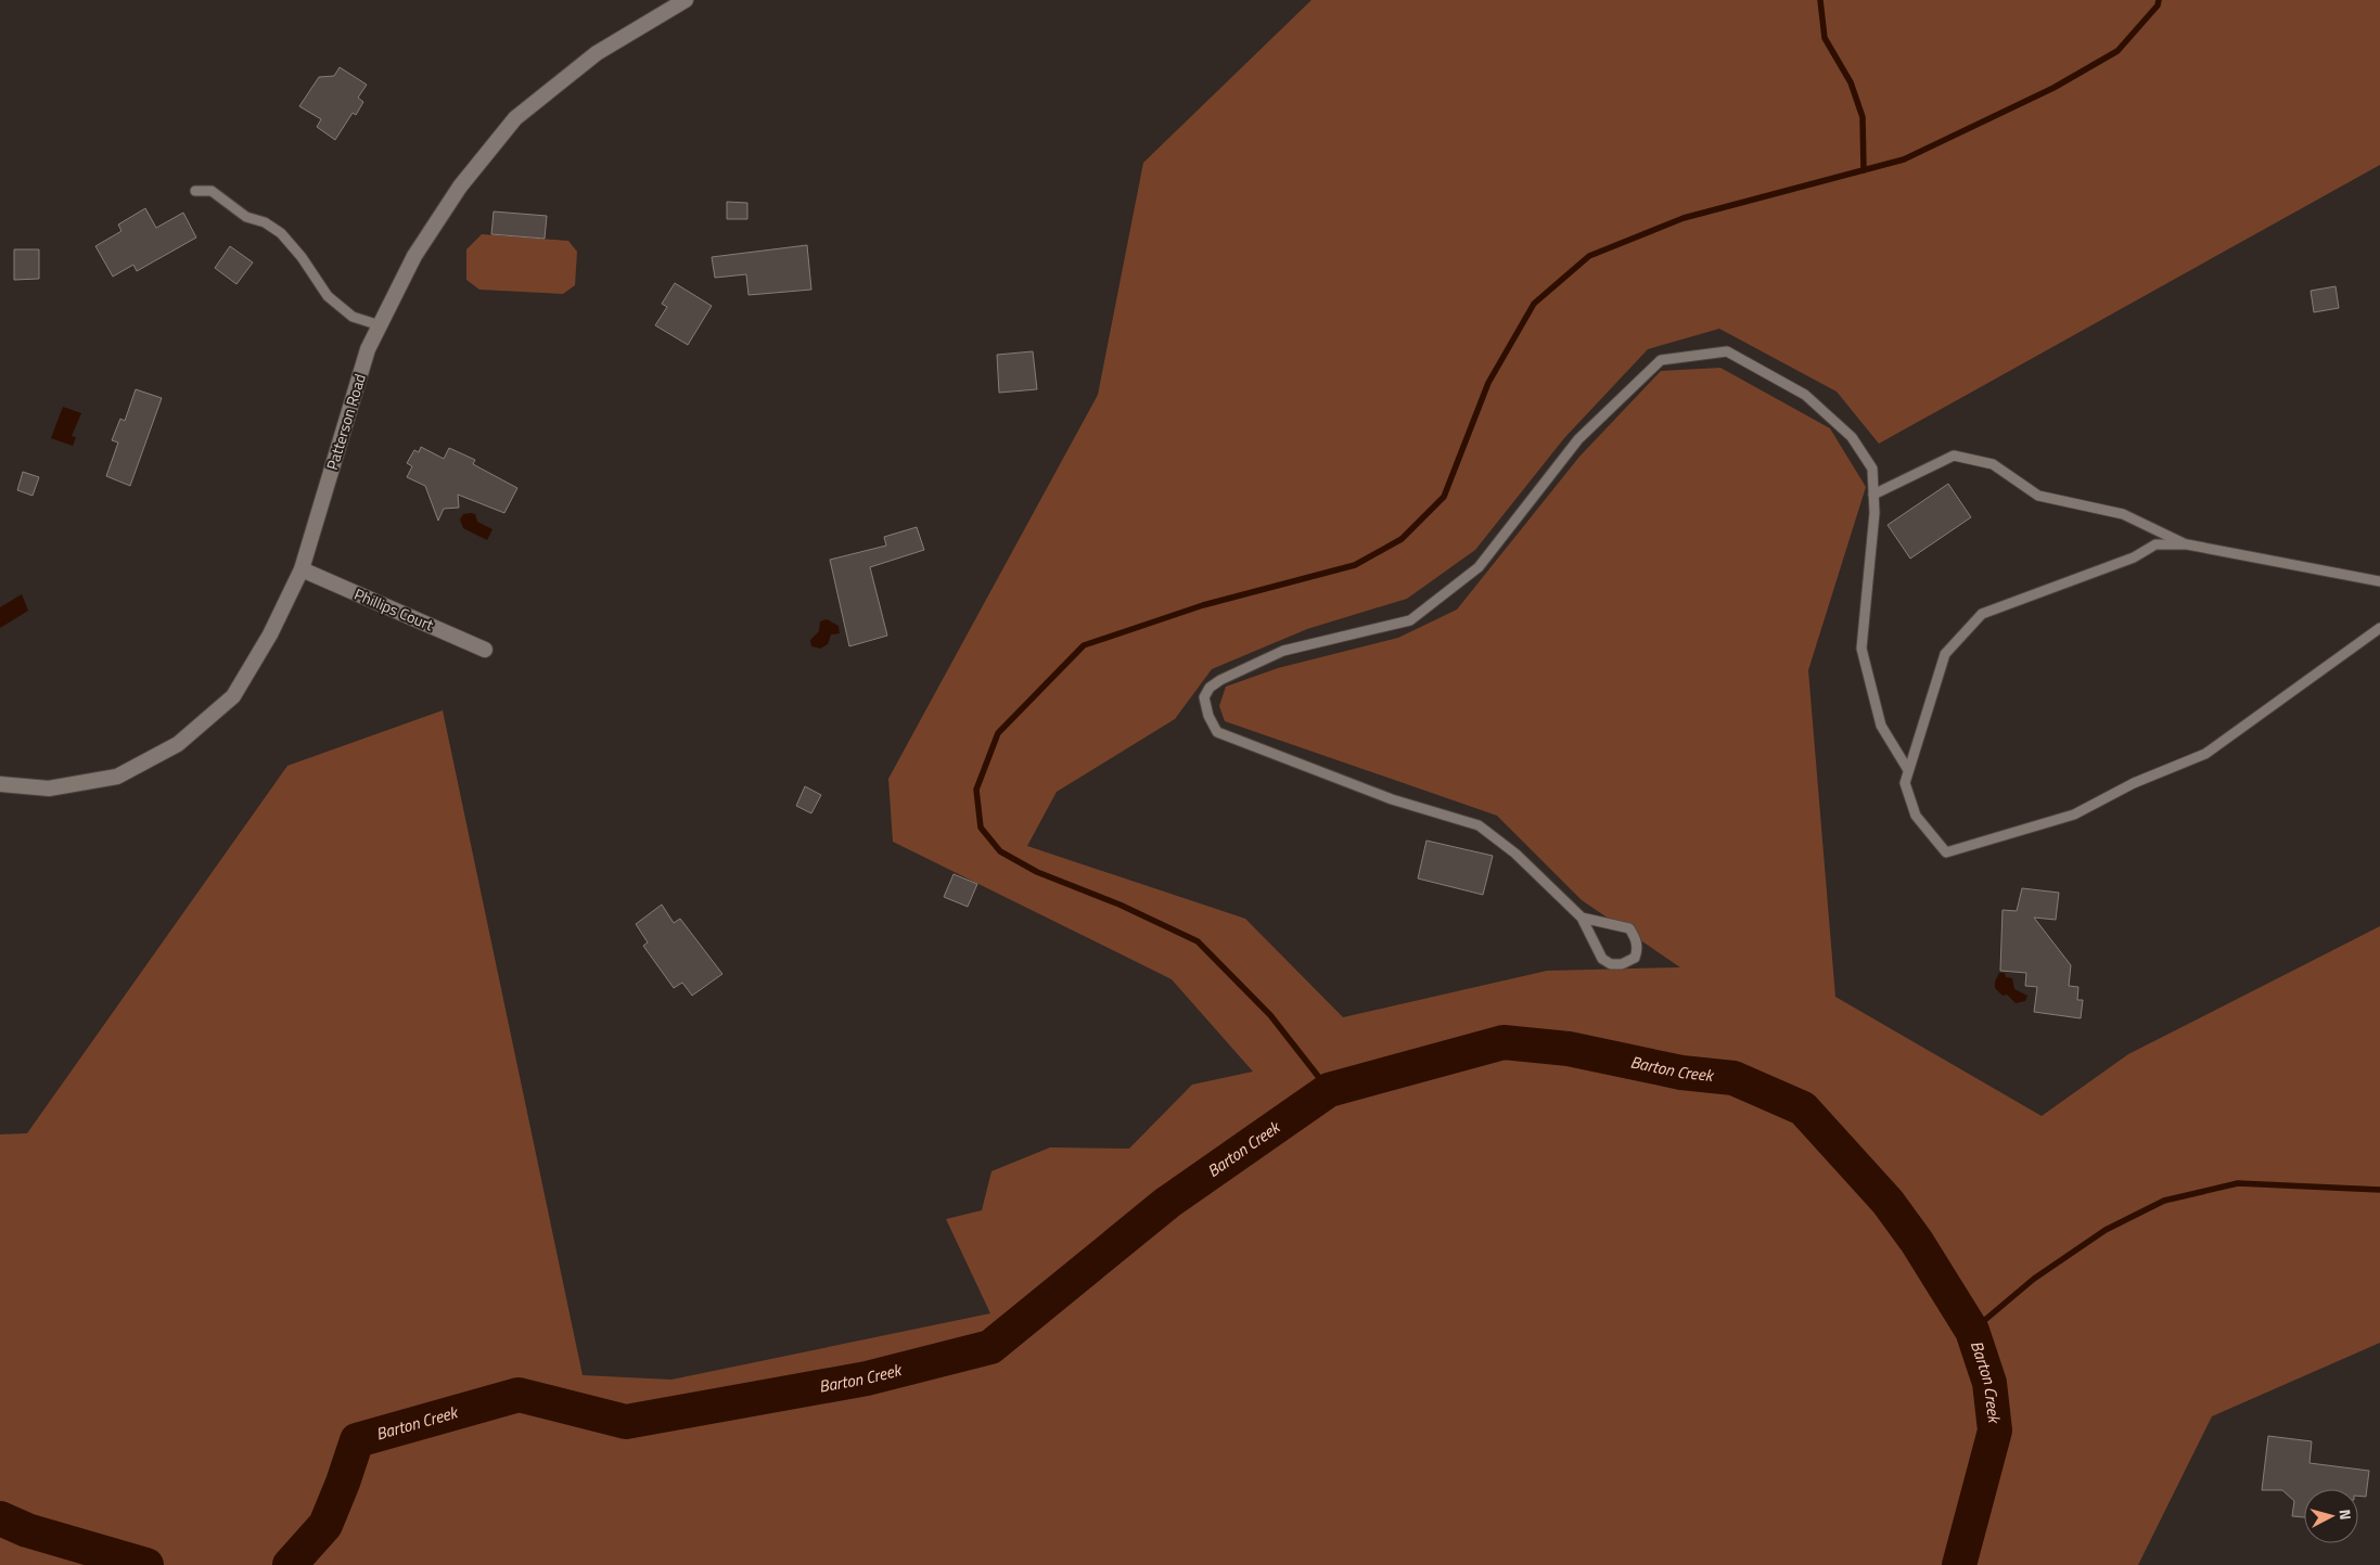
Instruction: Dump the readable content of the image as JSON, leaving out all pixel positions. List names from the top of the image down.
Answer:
{
  "streets": {
    "street": ["Patterson Road", "Phillips Court"]
  },
  "crossings": [
    ["Patterson Road", "Phillips Court"]
  ],
  "water": ["Barton Creek"],
  "north": "right"
}
